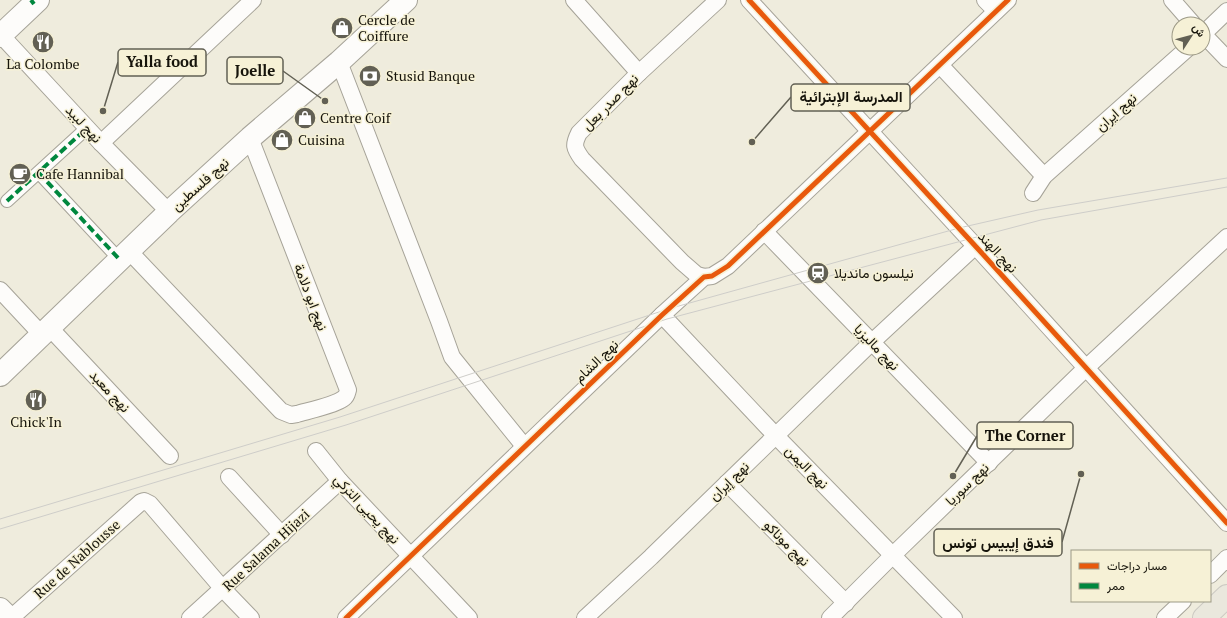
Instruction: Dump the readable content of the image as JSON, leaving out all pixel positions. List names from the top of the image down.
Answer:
{
  "streets": {
    "main road": ["نهج فلسطين"],
    "street": [
      "نهج صدر بعل",
      "نهج ايران",
      "نهج لبيد",
      "نهج الهند",
      "نهج ابو دلامة",
      "نهج ماليزيا",
      "نهج الشام",
      "نهج معبد",
      "نهج اليمن",
      "نهج إيران",
      "نهج سوريا",
      "نهج يحيى التركي",
      "نهج موناكو",
      "Rue Salama Hijazi",
      "Rue de Nablousse"
    ]
  },
  "crossings": [
    ["نهج صدر بعل", "نهج الشام"],
    ["نهج لبيد", "نهج فلسطين"],
    ["نهج فلسطين", "نهج ابو دلامة"],
    ["نهج فلسطين", "نهج معبد"],
    ["نهج الهند", "نهج الشام"],
    ["نهج الهند", "نهج سوريا"],
    ["نهج ماليزيا", "نهج الشام"],
    ["نهج ماليزيا", "نهج إيران"],
    ["نهج ماليزيا", "نهج سوريا"],
    ["نهج الشام", "نهج اليمن"],
    ["نهج الشام", "نهج يحيى التركي"],
    ["نهج اليمن", "نهج إيران"],
    ["نهج اليمن", "نهج سوريا"],
    ["نهج إيران", "نهج موناكو"],
    ["نهج سوريا", "نهج موناكو"],
    ["نهج يحيى التركي", "Rue Salama Hijazi"],
    ["Rue Salama Hijazi", "Rue de Nablousse"]
  ],
  "places": {
    "shop": ["Cercle de Coiffure", "Centre Coif", "Cuisina"],
    "restaurant": ["La Colombe", "Chick'In"],
    "bank": ["Stusid Banque"],
    "other": [
      "Joelle",
      "Yalla food",
      "المدرسة الإبترائية",
      "فندق إيبيس تونس",
      "The Corner"
    ],
    "cafe": ["Cafe Hannibal"],
    "station": ["نيلسون مانديلا"]
  },
  "legend": ["مسار دراجات", "ممر"],
  "north": "top right"
}
